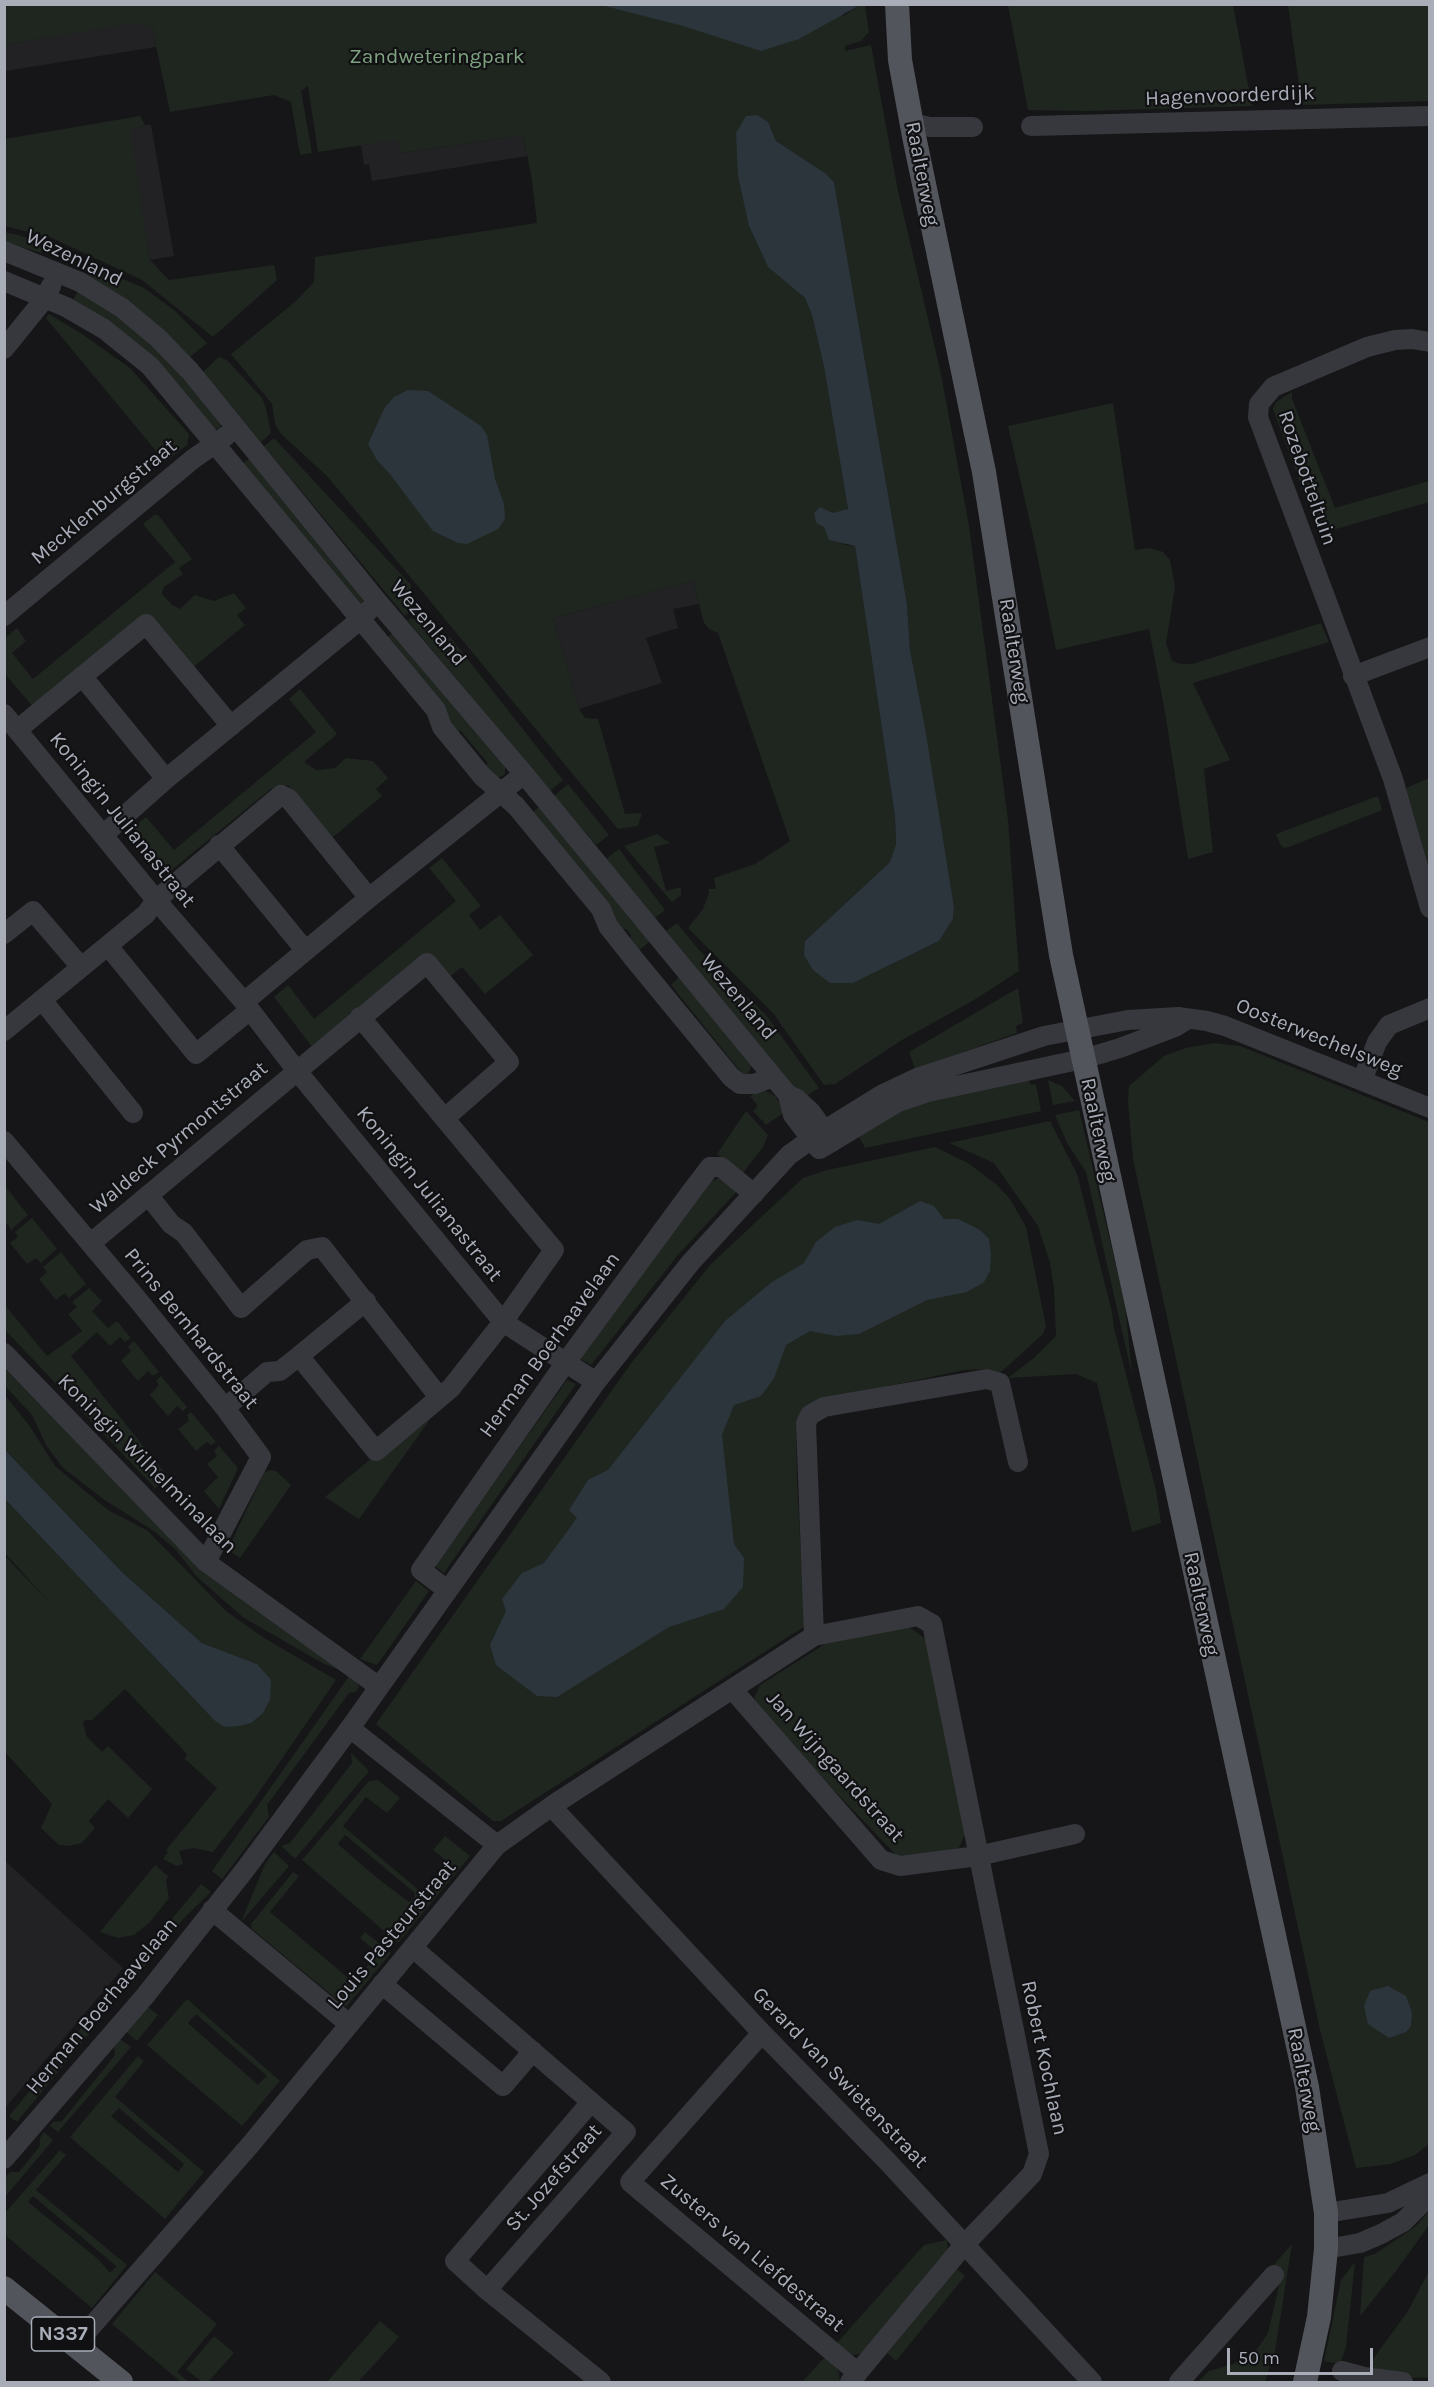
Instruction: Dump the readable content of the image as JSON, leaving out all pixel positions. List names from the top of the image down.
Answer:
{
  "streets": {
    "main road": ["Raalterweg", "N337"],
    "street": [
      "Hagenvoorderdijk",
      "Wezenland",
      "Rozebotteltuin",
      "Mecklenburgstraat",
      "Koningin Julianastraat",
      "Oosterwechelsweg",
      "Waldeck Pyrmontstraat",
      "Prins Bernhardstraat",
      "Herman Boerhaavelaan",
      "Koningin Wilhelminalaan",
      "Jan Wijngaardstraat",
      "Louis Pasteurstraat",
      "Robert Kochlaan",
      "Gerard van Swietenstraat",
      "St. Jozefstraat",
      "Zusters van Liefdestraat"
    ]
  },
  "crossings": [
    ["Raalterweg", "Oosterwechelsweg"],
    ["Raalterweg", "Herman Boerhaavelaan"],
    ["Wezenland", "Mecklenburgstraat"],
    ["Wezenland", "Herman Boerhaavelaan"],
    ["Koningin Julianastraat", "Waldeck Pyrmontstraat"],
    ["Koningin Julianastraat", "Herman Boerhaavelaan"],
    ["Oosterwechelsweg", "Herman Boerhaavelaan"],
    ["Waldeck Pyrmontstraat", "Prins Bernhardstraat"],
    ["Prins Bernhardstraat", "Koningin Wilhelminalaan"],
    ["Herman Boerhaavelaan", "Koningin Wilhelminalaan"],
    ["Jan Wijngaardstraat", "Louis Pasteurstraat"],
    ["Jan Wijngaardstraat", "Robert Kochlaan"],
    ["Louis Pasteurstraat", "Robert Kochlaan"],
    ["Louis Pasteurstraat", "Gerard van Swietenstraat"],
    ["Louis Pasteurstraat", "St. Jozefstraat"],
    ["Louis Pasteurstraat", "N337"],
    ["Robert Kochlaan", "Gerard van Swietenstraat"],
    ["Robert Kochlaan", "Zusters van Liefdestraat"],
    ["Gerard van Swietenstraat", "Zusters van Liefdestraat"]
  ],
  "parks": ["Zandweteringpark"],
  "scale_bar": "50 m"
}
